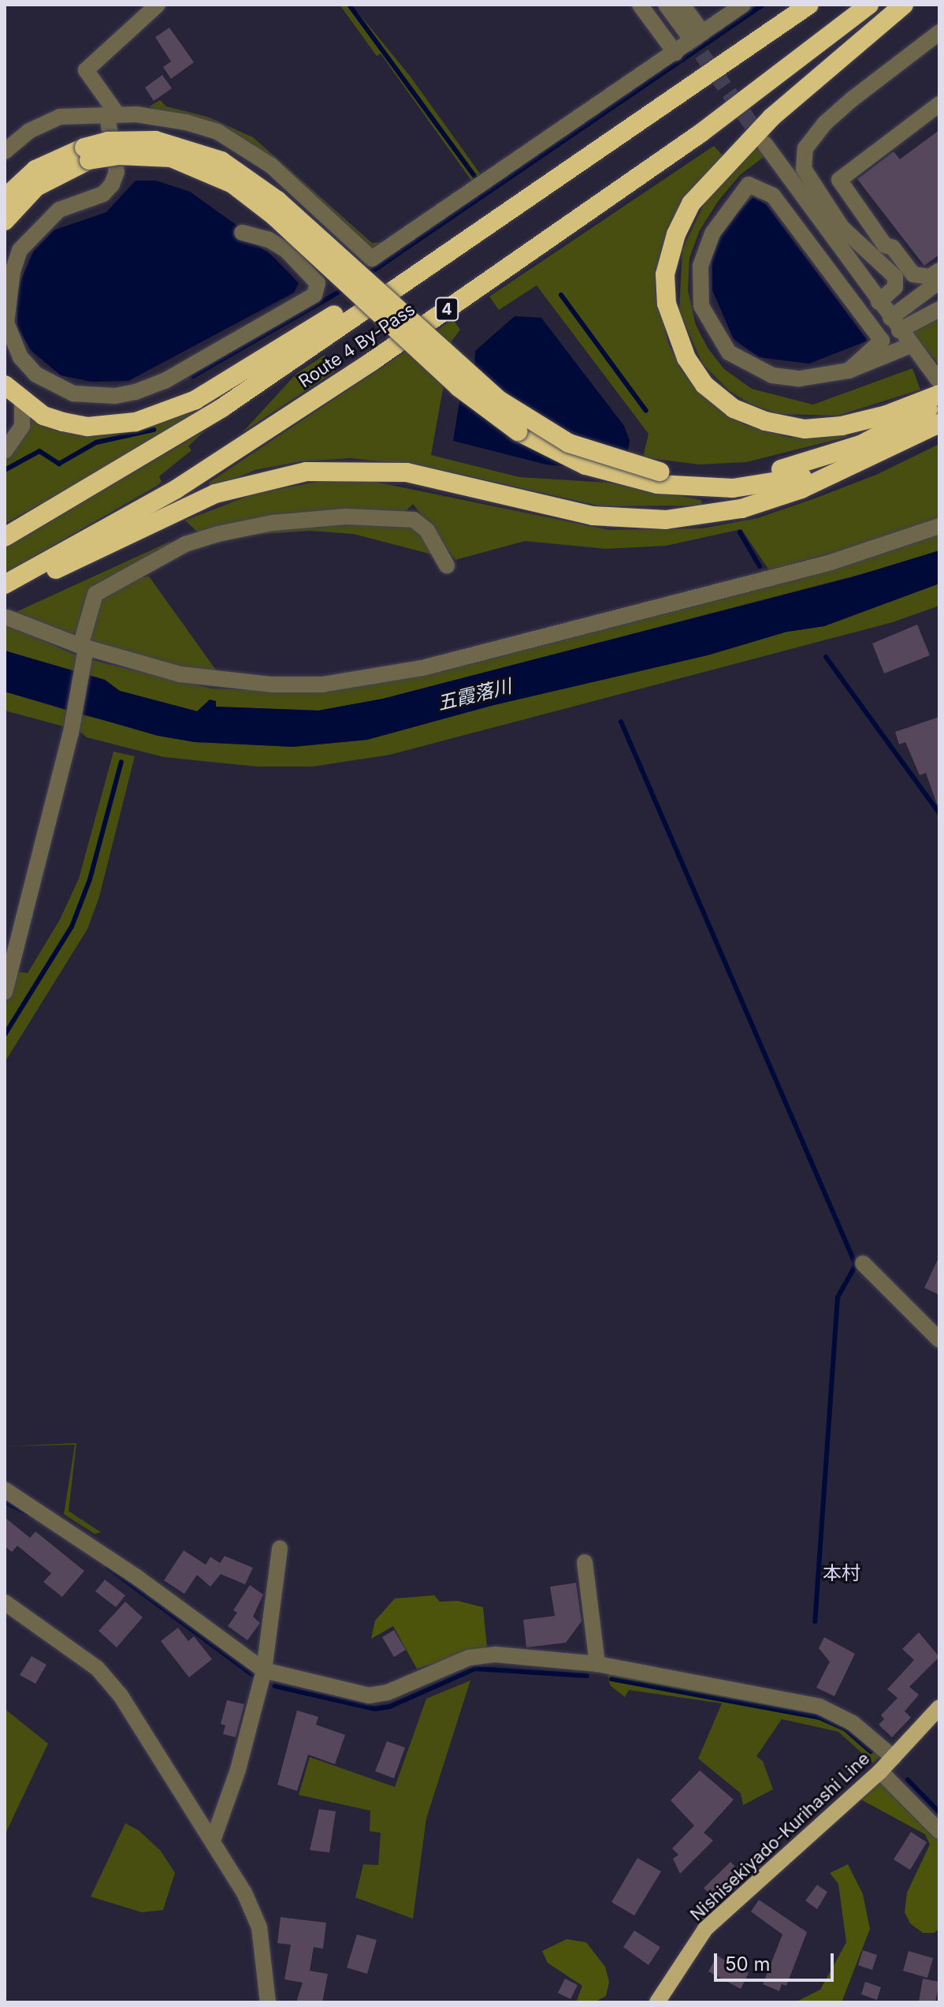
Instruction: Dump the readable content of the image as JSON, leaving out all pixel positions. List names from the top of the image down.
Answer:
{
  "streets": {
    "highway": ["4", "Route 4 By-Pass"],
    "main road": ["Nishisekiyado-Kurihashi Line"]
  },
  "districts": ["本村"],
  "water": ["五霞落川"],
  "scale_bar": "50 m"
}
